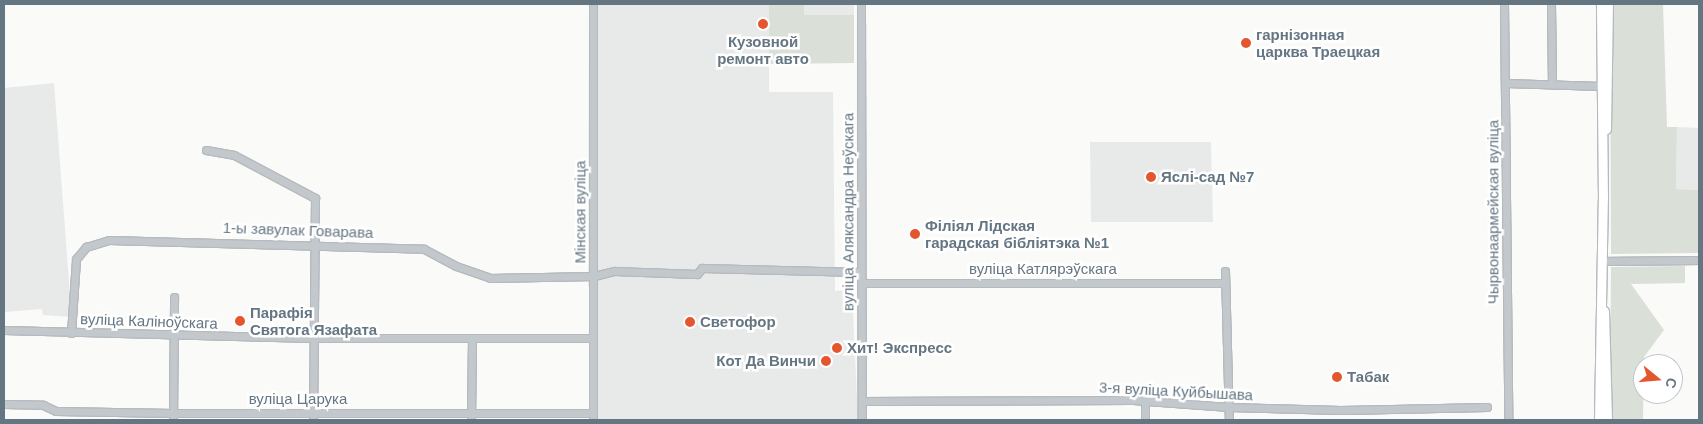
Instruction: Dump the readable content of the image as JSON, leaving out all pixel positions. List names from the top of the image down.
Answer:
{
  "streets": {
    "street": [
      "Мінская вуліца",
      "вуліца Аляксандра Неўскага",
      "Чырвонаармейская вуліца",
      "1-ы завулак Говарава",
      "вуліца Катлярэўскага",
      "вуліца Каліноўскага",
      "3-я вуліца Куйбышава",
      "вуліца Царука"
    ]
  },
  "crossings": [
    ["Мінская вуліца", "1-ы завулак Говарава"],
    ["Мінская вуліца", "вуліца Каліноўскага"],
    ["Мінская вуліца", "вуліца Царука"],
    ["вуліца Аляксандра Неўскага", "1-ы завулак Говарава"],
    ["вуліца Аляксандра Неўскага", "вуліца Катлярэўскага"],
    ["вуліца Аляксандра Неўскага", "3-я вуліца Куйбышава"],
    ["1-ы завулак Говарава", "вуліца Каліноўскага"]
  ],
  "places": [
    "Кузовной ремонт авто",
    "гарнізонная царква Траецкая",
    "Яслі-сад №7",
    "Філіял Лідская гарадская бібліятэка №1",
    "Парафія Святога Язафата",
    "Светофор",
    "Хит! Экспресс",
    "Кот Да Винчи",
    "Табак"
  ],
  "north": "right"
}
